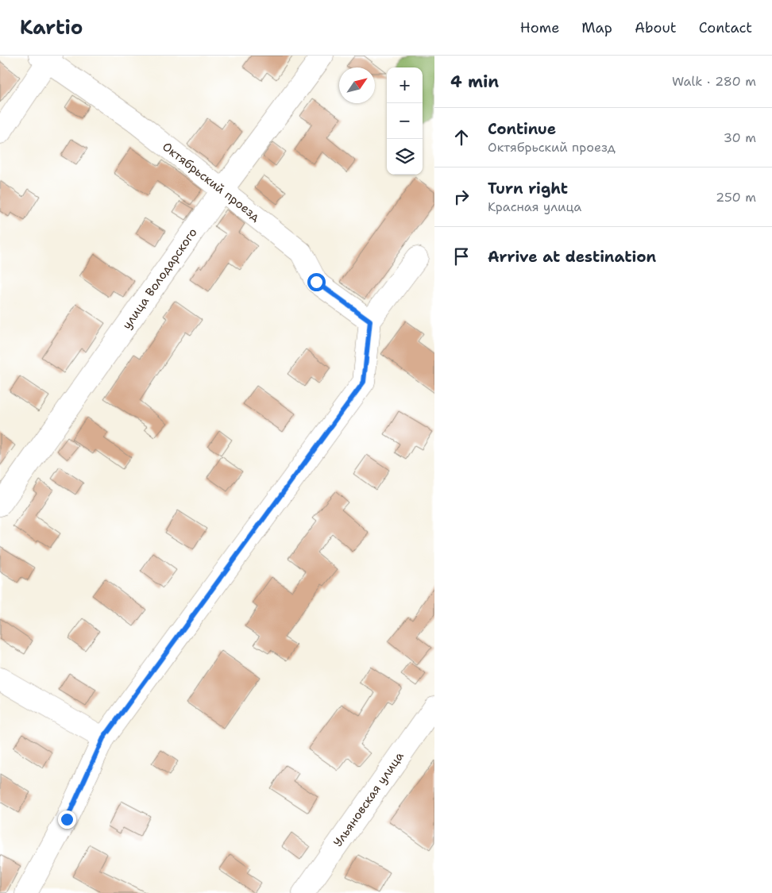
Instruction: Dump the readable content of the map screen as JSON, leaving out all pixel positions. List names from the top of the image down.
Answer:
{
  "streets": {
    "street": ["Октябрьский проезд", "улица Володарского", "Ульяновская улица"]
  },
  "crossings": [
    ["Октябрьский проезд", "улица Володарского"]
  ],
  "north": "top right",
  "page": {
    "header": "Kartio",
    "nav": [
      "Home",
      "Map",
      "About",
      "Contact"
    ],
    "heading": ["4 min", "Walk · 280 m"],
    "map_buttons": ["+", "−"],
    "list": [
      ["Continue", "Октябрьский проезд", "30 m"],
      ["Turn right", "Красная улица", "250 m"],
      "Arrive at destination"
    ]
  }
}
